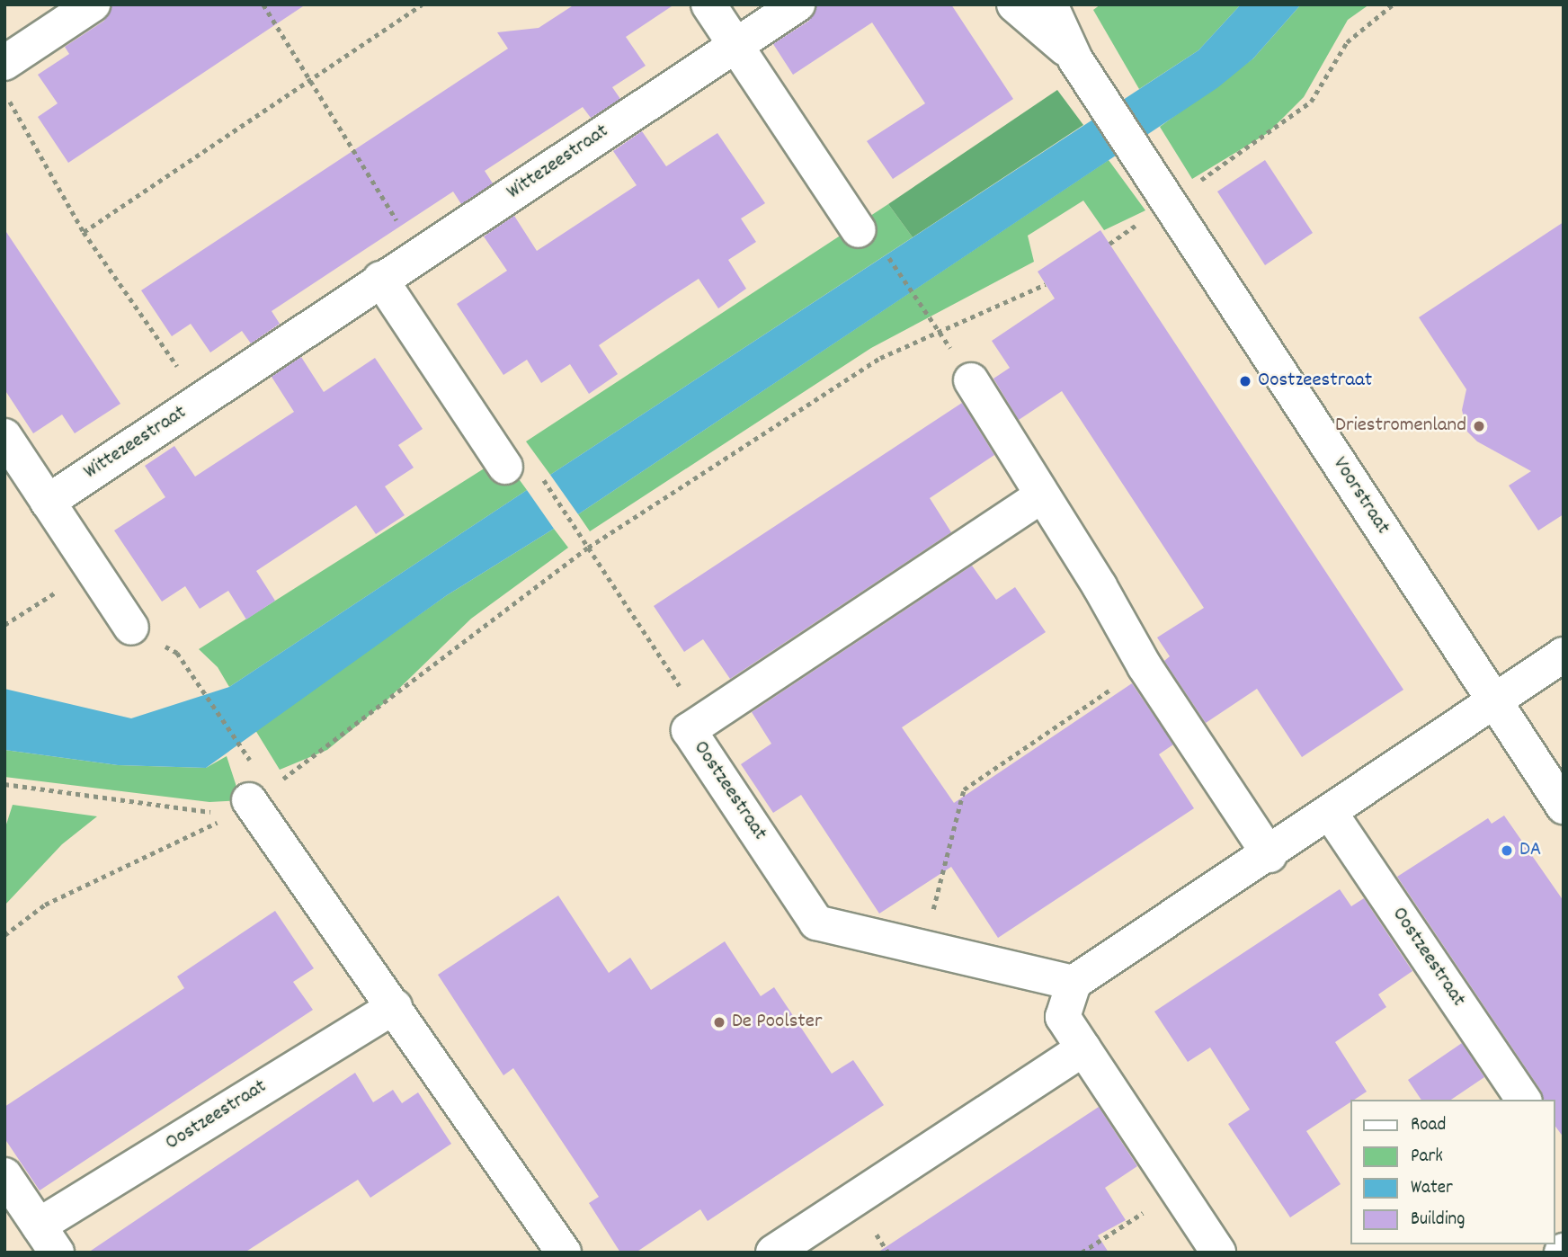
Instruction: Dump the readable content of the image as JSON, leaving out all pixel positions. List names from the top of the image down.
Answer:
{
  "streets": {
    "street": ["Wittezeestraat", "Voorstraat", "Oostzeestraat"]
  },
  "places": [
    "Oostzeestraat",
    "Driestromenland",
    "DA",
    "De Poolster"
  ],
  "legend": [
    "Road",
    "Park",
    "Water",
    "Building"
  ]
}
